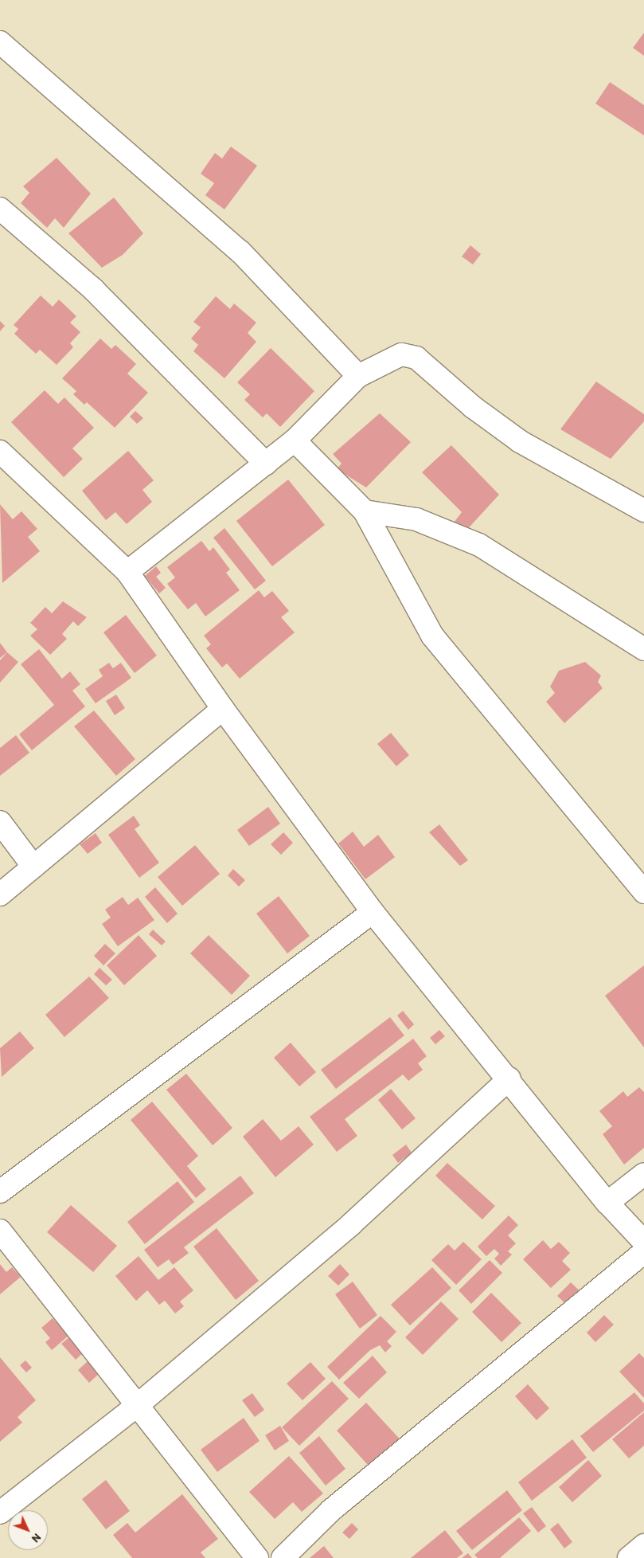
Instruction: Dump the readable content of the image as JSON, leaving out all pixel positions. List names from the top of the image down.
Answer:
{
  "north": "bottom right"
}
